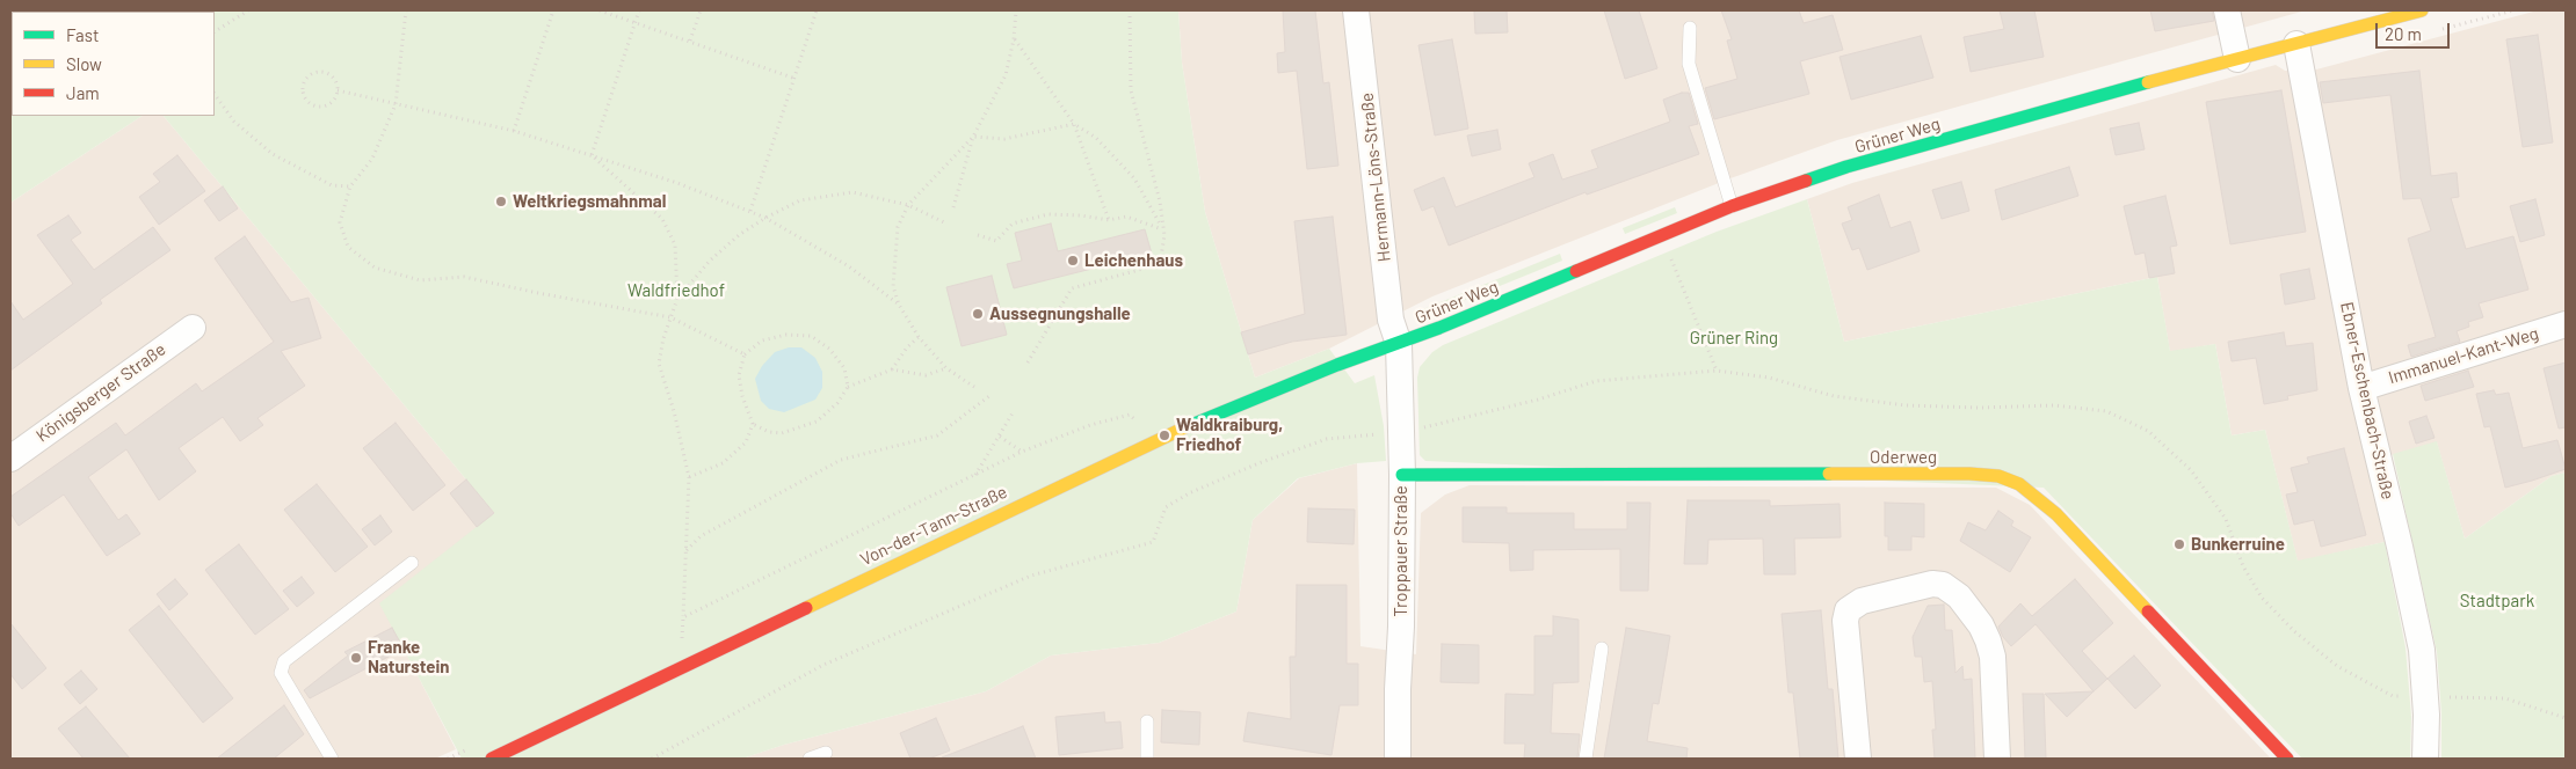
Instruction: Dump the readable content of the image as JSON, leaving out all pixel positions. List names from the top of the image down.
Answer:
{
  "streets": {
    "street": [
      "Grüner Weg",
      "Hermann-Löns-Straße",
      "Immanuel-Kant-Weg",
      "Königsberger Straße",
      "Ebner-Eschenbach-Straße",
      "Oderweg",
      "Von-der-Tann-Straße",
      "Troppauer Straße"
    ]
  },
  "crossings": [
    ["Grüner Weg", "Hermann-Löns-Straße"],
    ["Grüner Weg", "Ebner-Eschenbach-Straße"],
    ["Grüner Weg", "Von-der-Tann-Straße"],
    ["Grüner Weg", "Troppauer Straße"],
    ["Hermann-Löns-Straße", "Von-der-Tann-Straße"],
    ["Hermann-Löns-Straße", "Troppauer Straße"],
    ["Immanuel-Kant-Weg", "Ebner-Eschenbach-Straße"],
    ["Oderweg", "Troppauer Straße"],
    ["Von-der-Tann-Straße", "Troppauer Straße"]
  ],
  "parks": ["Waldfriedhof", "Grüner Ring", "Stadtpark"],
  "places": [
    "Weltkriegsmahnmal",
    "Leichenhaus",
    "Aussegnungshalle",
    "Waldkraiburg, Friedhof",
    "Bunkerruine",
    "Franke Naturstein"
  ],
  "legend": ["Fast", "Slow", "Jam"],
  "scale_bar": "20 m"
}
